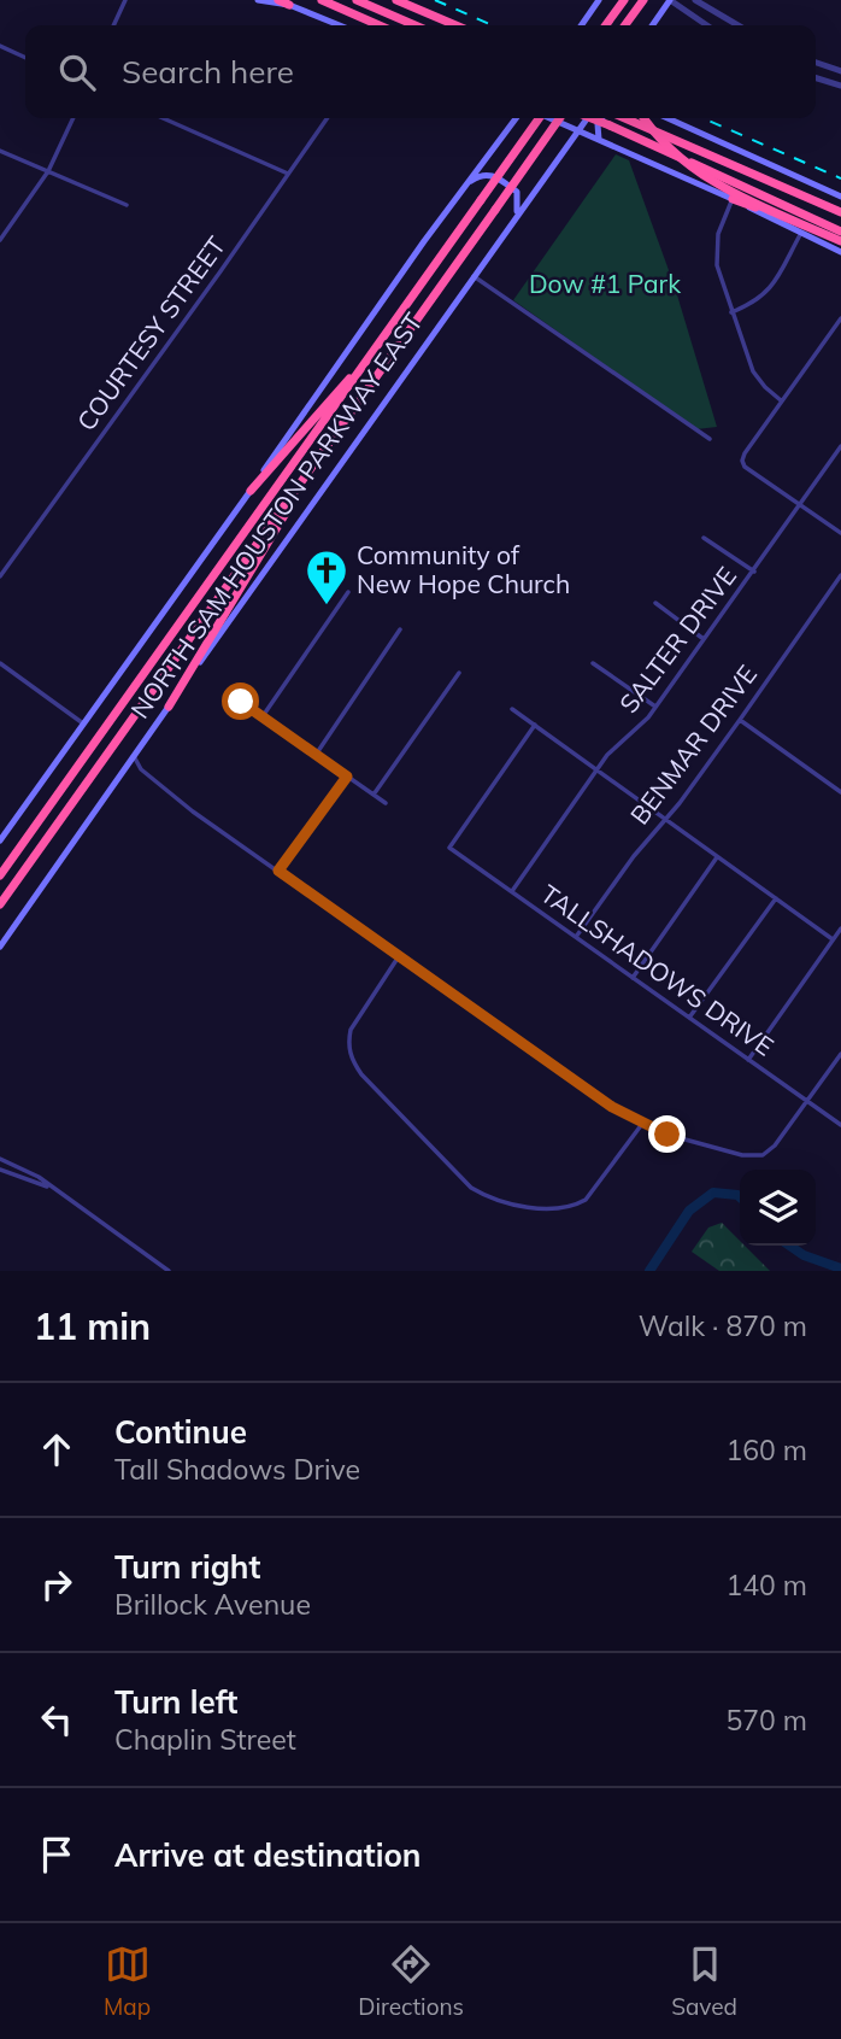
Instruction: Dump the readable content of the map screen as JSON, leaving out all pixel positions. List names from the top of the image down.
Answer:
{
  "streets": {
    "highway": ["NORTH SAM HOUSTON PARKWAY EAST"],
    "street": [
      "COURTESY STREET",
      "SALTER DRIVE",
      "BENMAR DRIVE",
      "TALLSHADOWS DRIVE"
    ]
  },
  "crossings": [
    ["SALTER DRIVE", "TALLSHADOWS DRIVE"],
    ["BENMAR DRIVE", "TALLSHADOWS DRIVE"]
  ],
  "parks": ["Dow #1 Park"],
  "places": {
    "church": ["Community of New Hope Church"]
  },
  "page": {
    "search": "Search here",
    "heading": ["11 min", "Walk · 870 m"],
    "list": [
      ["Continue", "Tall Shadows Drive", "160 m"],
      ["Turn right", "Brillock Avenue", "140 m"],
      ["Turn left", "Chaplin Street", "570 m"],
      "Arrive at destination"
    ],
    "nav": ["Map", "Directions", "Saved"]
  }
}
